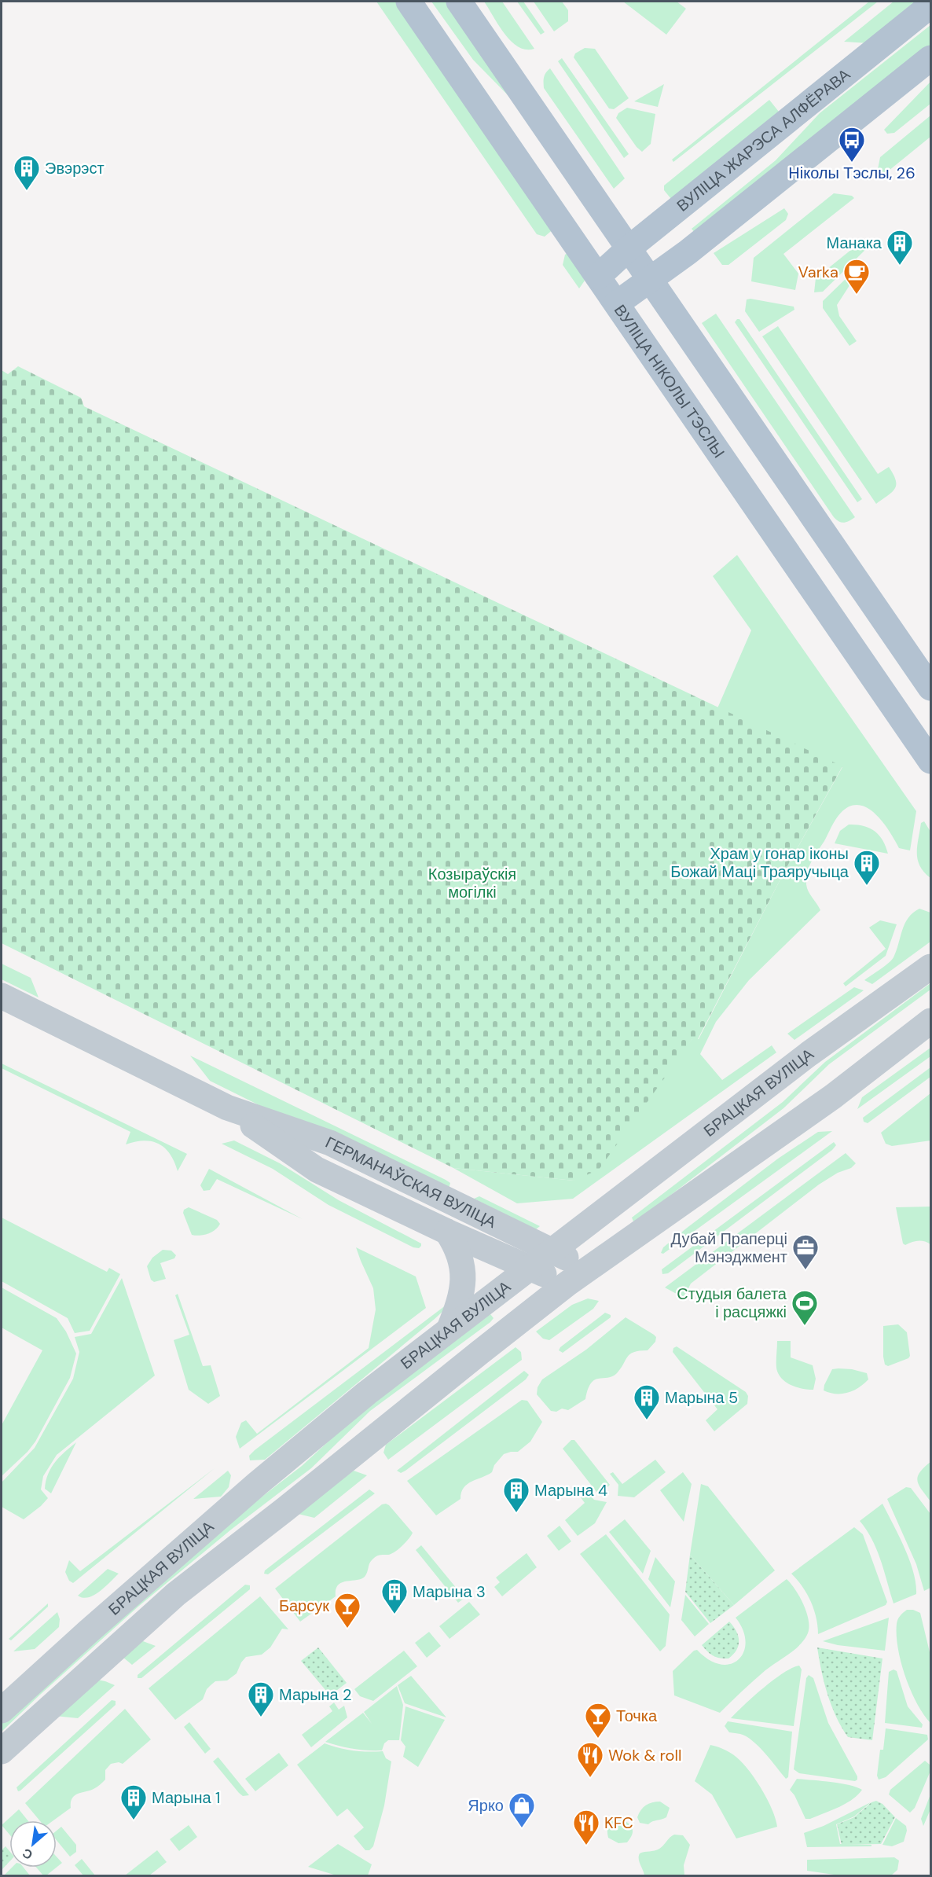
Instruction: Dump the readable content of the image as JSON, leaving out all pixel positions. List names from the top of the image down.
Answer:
{
  "streets": {
    "main road": ["ВУЛІЦА ЖАРЭСА АЛФЁРАВА", "ВУЛІЦА НІКОЛЫ ТЭСЛЫ"],
    "street": ["БРАЦКАЯ ВУЛІЦА", "ГЕРМАНАЎСКАЯ ВУЛІЦА"]
  },
  "crossings": [
    ["ВУЛІЦА ЖАРЭСА АЛФЁРАВА", "ВУЛІЦА НІКОЛЫ ТЭСЛЫ"],
    ["БРАЦКАЯ ВУЛІЦА", "ГЕРМАНАЎСКАЯ ВУЛІЦА"]
  ],
  "parks": ["Козыраўскія могілкі"],
  "places": {
    "bus stop": ["Ніколы Тэслы, 26"],
    "building": [
      "Эвэрэст",
      "Манака",
      "Храм у гонар іконы Божай Маці Траяручыца",
      "Марына 5",
      "Марына 4",
      "Марына 3",
      "Марына 2",
      "Марына 1"
    ],
    "cafe": ["Varka"],
    "office": ["Дубай Праперці Мэнэджмент"],
    "sports": ["Студыя балета і расцяжкі"],
    "bar": ["Барсук", "Точка"],
    "restaurant": ["Wok & roll", "KFC"],
    "shop": ["Ярко"]
  },
  "north": "bottom left"
}
